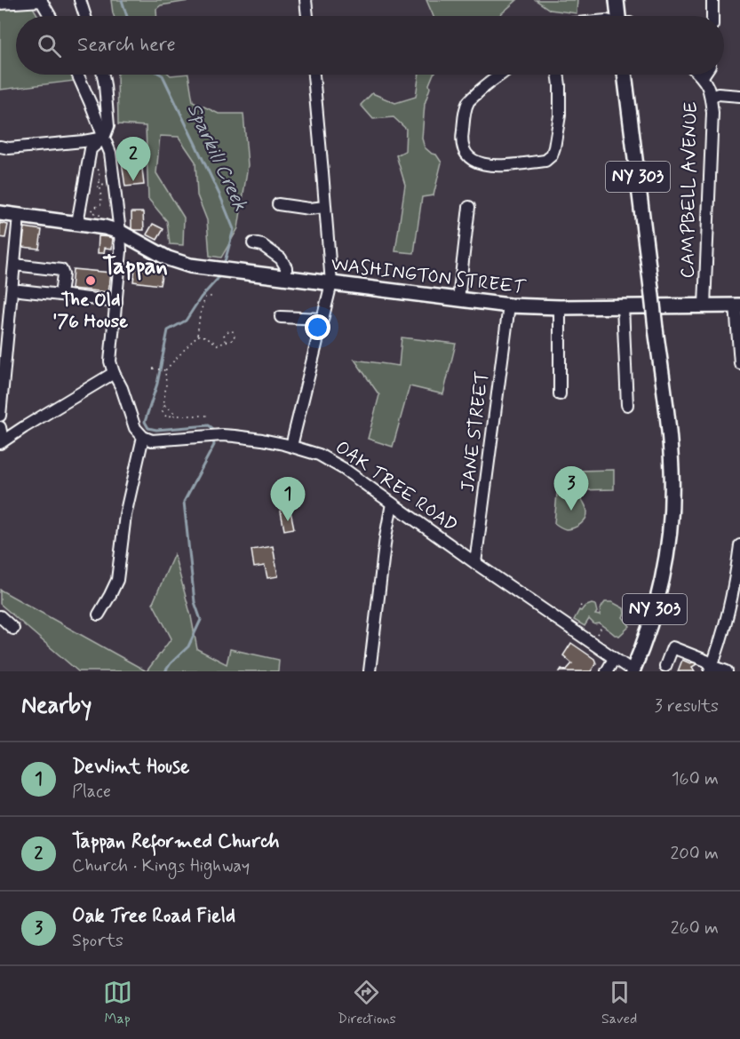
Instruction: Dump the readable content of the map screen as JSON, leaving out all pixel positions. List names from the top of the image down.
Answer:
{
  "streets": {
    "main road": ["NY 303", "WASHINGTON STREET"],
    "street": ["CAMPBELL AVENUE", "JANE STREET", "OAK TREE ROAD"]
  },
  "crossings": [
    ["NY 303", "OAK TREE ROAD"],
    ["CAMPBELL AVENUE", "WASHINGTON STREET"],
    ["WASHINGTON STREET", "JANE STREET"],
    ["JANE STREET", "OAK TREE ROAD"]
  ],
  "districts": ["Tappan"],
  "water": ["Sparkill Creek"],
  "places": ["The Old '76 House"],
  "page": {
    "search": "Search here",
    "pins": ["2", "3", "1"],
    "heading": ["Nearby", "3 results"],
    "list": [
      {
        "mark": "1",
        "name": "DeWint House",
        "note": "Place",
        "value": "160 m"
      },
      {
        "mark": "2",
        "name": "Tappan Reformed Church",
        "note": "Church · Kings Highway",
        "value": "200 m"
      },
      {
        "mark": "3",
        "name": "Oak Tree Road Field",
        "note": "Sports",
        "value": "260 m"
      }
    ],
    "nav": ["Map", "Directions", "Saved"]
  }
}
